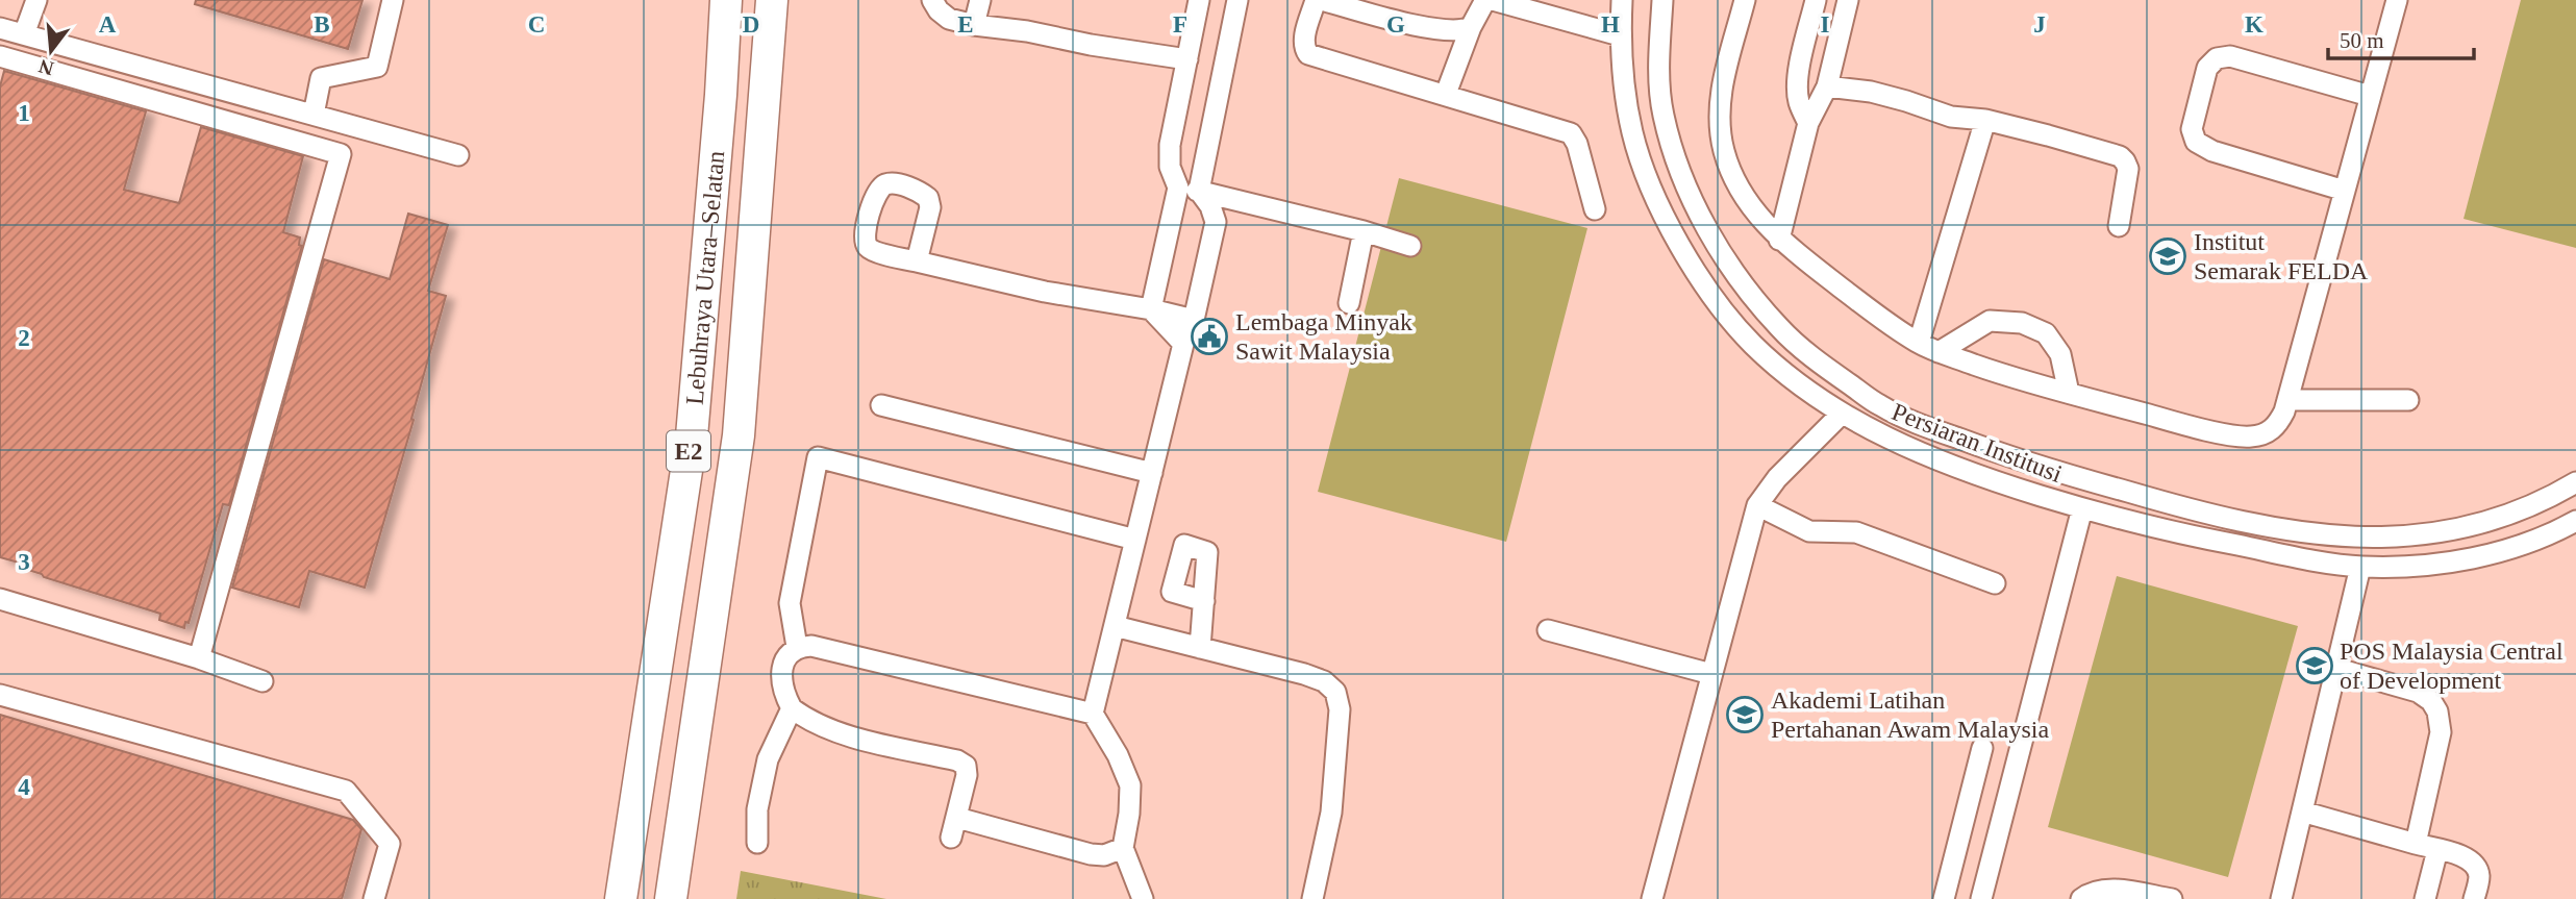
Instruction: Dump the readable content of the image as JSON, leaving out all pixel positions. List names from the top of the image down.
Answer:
{
  "streets": {
    "highway": ["Lebuhraya Utara–Selatan", "E2"],
    "street": ["Persiaran Institusi"]
  },
  "places": {
    "school or university": ["Institut Semarak FELDA", "POS Malaysia Central of Development", "Akademi Latihan Pertahanan Awam Malaysia"],
    "public building": ["Lembaga Minyak Sawit Malaysia"]
  },
  "scale_bar": "50 m",
  "north": "bottom",
  "grid": {
    "columns": [
      "A",
      "B",
      "C",
      "D",
      "E",
      "F",
      "G",
      "H",
      "I",
      "J",
      "K"
    ],
    "rows": [
      "1",
      "2",
      "3",
      "4"
    ]
  }
}
